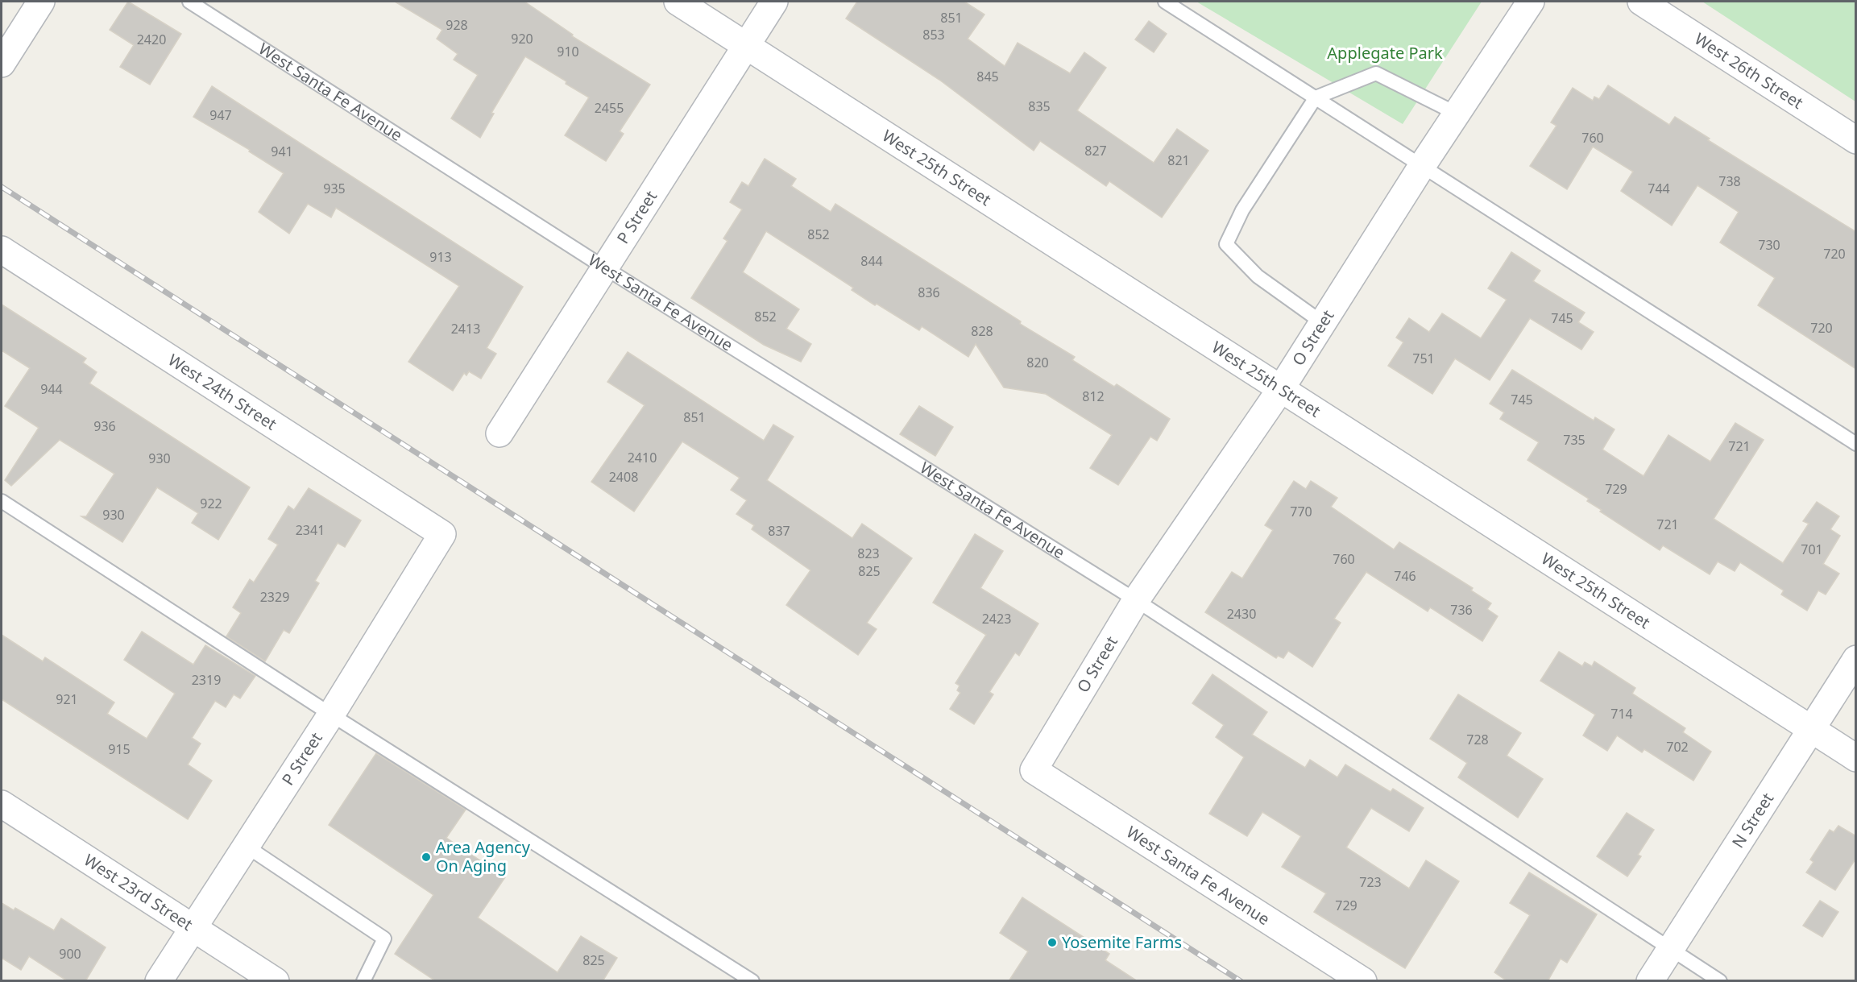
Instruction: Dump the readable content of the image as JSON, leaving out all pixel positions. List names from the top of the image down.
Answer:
{
  "streets": {
    "street": [
      "West 26th Street",
      "West Santa Fe Avenue",
      "West 25th Street",
      "P Street",
      "O Street",
      "West 24th Street",
      "N Street",
      "West 23rd Street"
    ]
  },
  "crossings": [
    ["West Santa Fe Avenue", "P Street"],
    ["West Santa Fe Avenue", "O Street"],
    ["West Santa Fe Avenue", "N Street"],
    ["West 25th Street", "P Street"],
    ["West 25th Street", "O Street"],
    ["West 25th Street", "N Street"],
    ["P Street", "West 24th Street"],
    ["P Street", "West 23rd Street"]
  ],
  "parks": ["Applegate Park"],
  "places": ["Area Agency On Aging", "Yosemite Farms"],
  "house_numbers": [
    "851",
    "928",
    "853",
    "920",
    "2420",
    "910",
    "845",
    "835",
    "2455",
    "947",
    "760",
    "827",
    "941",
    "821",
    "738",
    "935",
    "744",
    "852",
    "730",
    "720",
    "913",
    "844",
    "836",
    "852",
    "745",
    "720",
    "2413",
    "828",
    "751",
    "820",
    "944",
    "812",
    "745",
    "851",
    "936",
    "735",
    "721",
    "2410",
    "930",
    "2408",
    "729",
    "922",
    "770",
    "930",
    "721",
    "2341",
    "837",
    "701",
    "823",
    "760",
    "825",
    "746",
    "2329",
    "736",
    "2430",
    "2423",
    "2319",
    "921",
    "714",
    "728",
    "702",
    "915",
    "723",
    "729",
    "900",
    "825"
  ]
}
